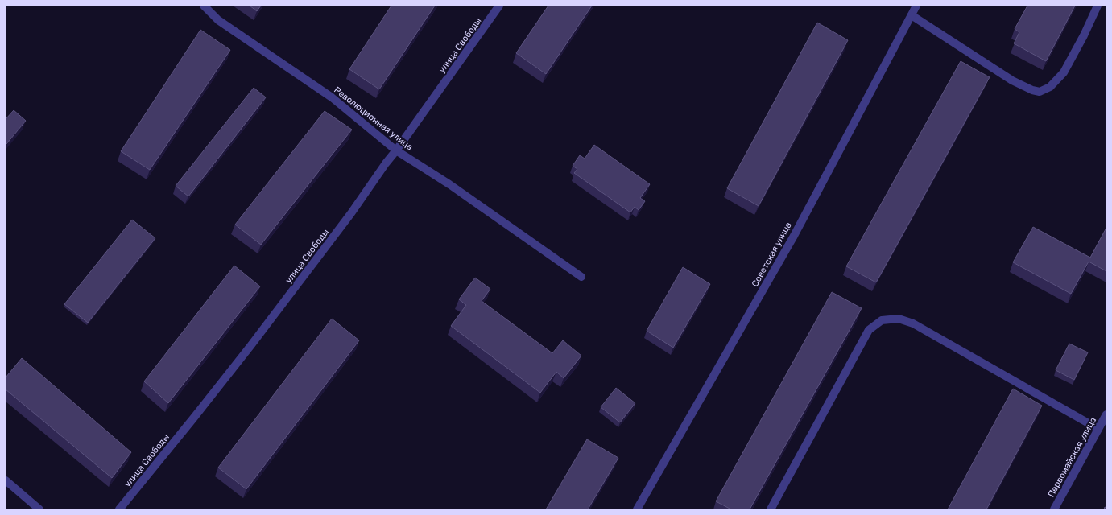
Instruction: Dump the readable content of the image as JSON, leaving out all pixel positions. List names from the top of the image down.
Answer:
{
  "streets": {
    "street": [
      "улица Свободы",
      "Революционная улица",
      "Советская улица",
      "Первомайская улица"
    ]
  },
  "crossings": [
    ["улица Свободы", "Революционная улица"]
  ]
}
